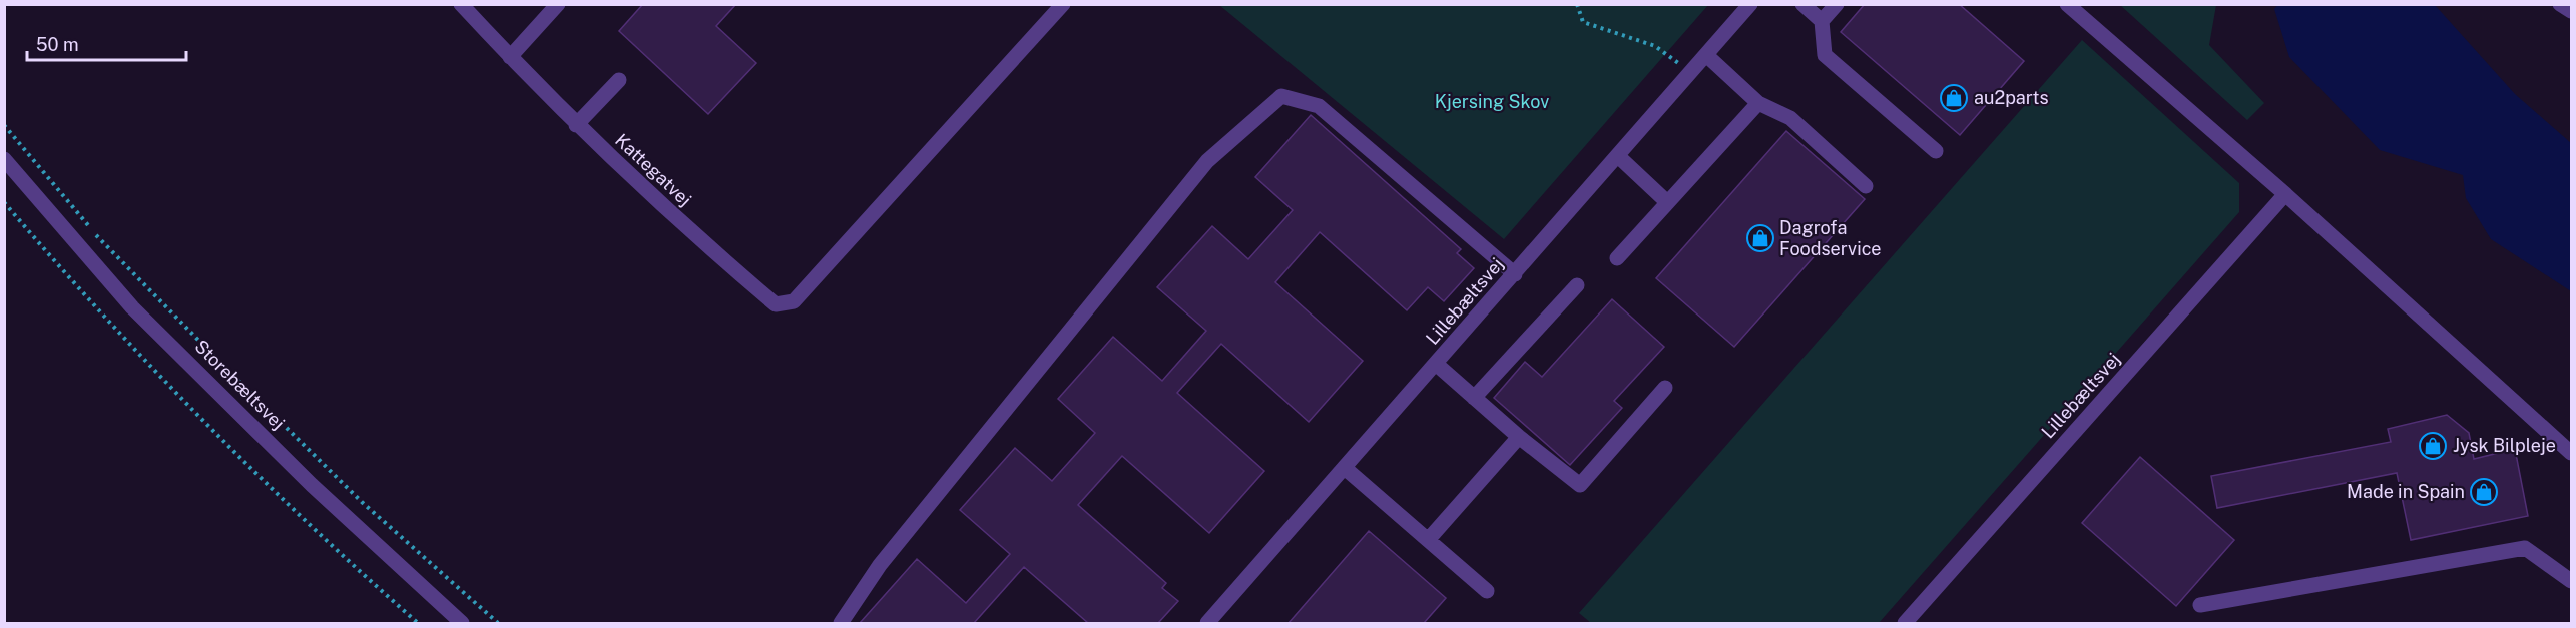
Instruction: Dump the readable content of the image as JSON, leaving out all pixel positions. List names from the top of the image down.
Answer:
{
  "streets": {
    "street": ["Kattegatvej", "Lillebæltsvej", "Storebæltsvej"]
  },
  "parks": ["Kjersing Skov"],
  "places": {
    "shop": [
      "au2parts",
      "Dagrofa Foodservice",
      "Jysk Bilpleje",
      "Made in Spain"
    ]
  },
  "scale_bar": "50 m"
}
